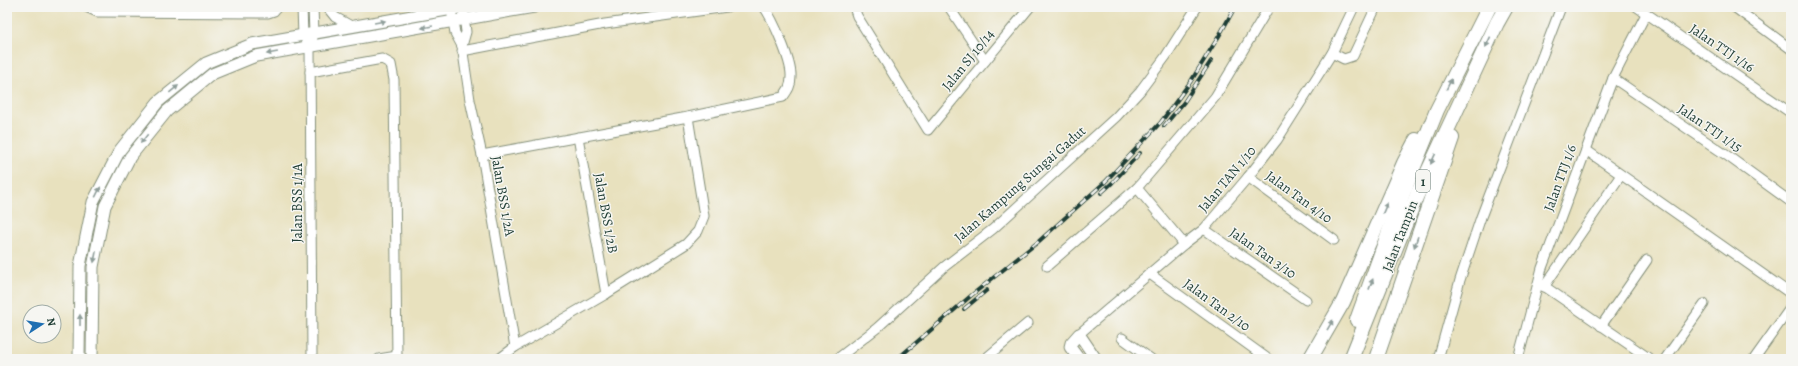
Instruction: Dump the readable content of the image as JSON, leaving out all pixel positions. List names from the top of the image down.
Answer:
{
  "streets": {
    "highway": ["1", "Jalan Tampin"],
    "street": [
      "Jalan TTJ 1/16",
      "Jalan SJ 10/14",
      "Jalan TTJ 1/15",
      "Jalan TTJ 1/6",
      "Jalan TAN 1/10",
      "Jalan Kampung Sungai Gadut",
      "Jalan BSS 1/2A",
      "Jalan Tan 4/10",
      "Jalan BSS 1/1A",
      "Jalan BSS 1/2B",
      "Jalan Tan 3/10",
      "Jalan Tan 2/10"
    ]
  },
  "crossings": [
    ["Jalan TTJ 1/16", "Jalan TTJ 1/6"],
    ["Jalan TTJ 1/15", "Jalan TTJ 1/6"],
    ["Jalan TAN 1/10", "Jalan Tan 4/10"],
    ["Jalan TAN 1/10", "Jalan Tan 3/10"],
    ["Jalan TAN 1/10", "Jalan Tan 2/10"]
  ],
  "north": "right"
}
